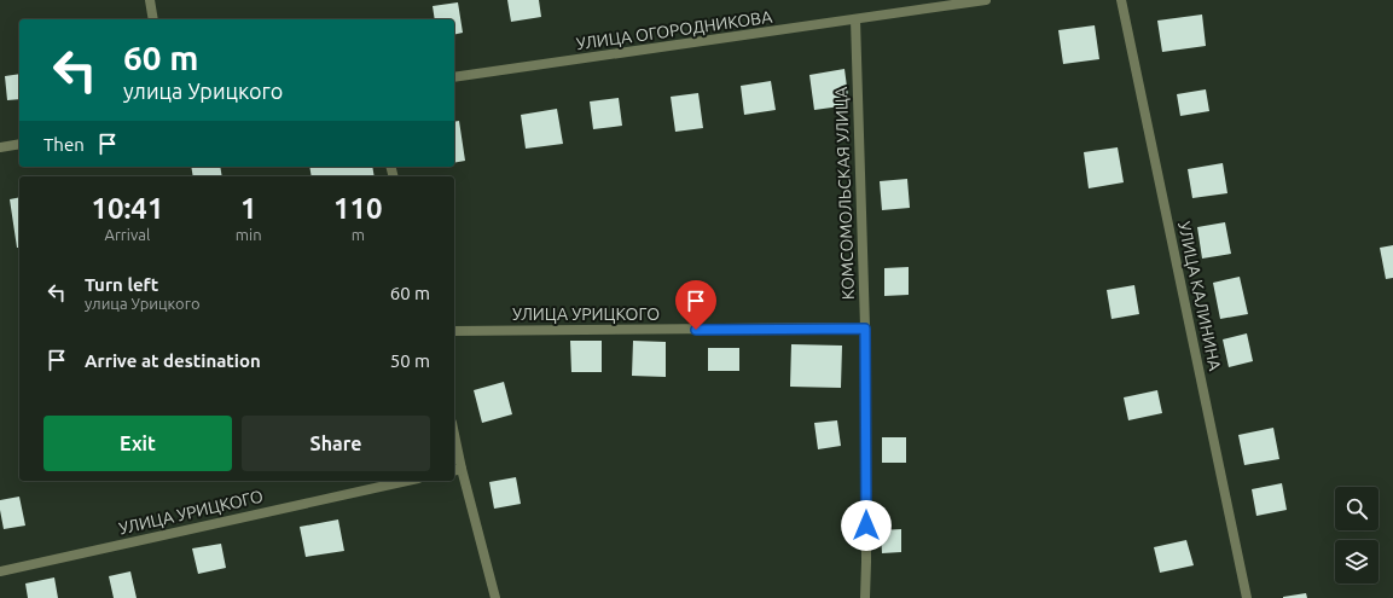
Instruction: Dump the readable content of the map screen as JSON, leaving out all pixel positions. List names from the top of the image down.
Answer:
{
  "streets": {
    "street": [
      "УЛИЦА ОГОРОДНИКОВА",
      "КОМСОМОЛЬСКАЯ УЛИЦА",
      "УЛИЦА КАЛИНИНА",
      "УЛИЦА УРИЦКОГО"
    ]
  },
  "crossings": [
    ["УЛИЦА ОГОРОДНИКОВА", "КОМСОМОЛЬСКАЯ УЛИЦА"],
    ["КОМСОМОЛЬСКАЯ УЛИЦА", "УЛИЦА УРИЦКОГО"]
  ],
  "page": {
    "turn": ["60 m", "улица Урицкого"],
    "then": "Then",
    "eta": [
      "10:41",
      "Arrival",
      "1",
      "min",
      "110",
      "m"
    ],
    "list": [
      {
        "name": "Turn left",
        "note": "улица Урицкого",
        "value": "60 m"
      },
      {
        "name": "Arrive at destination",
        "value": "50 m"
      }
    ],
    "buttons": ["Exit", "Share"]
  }
}
